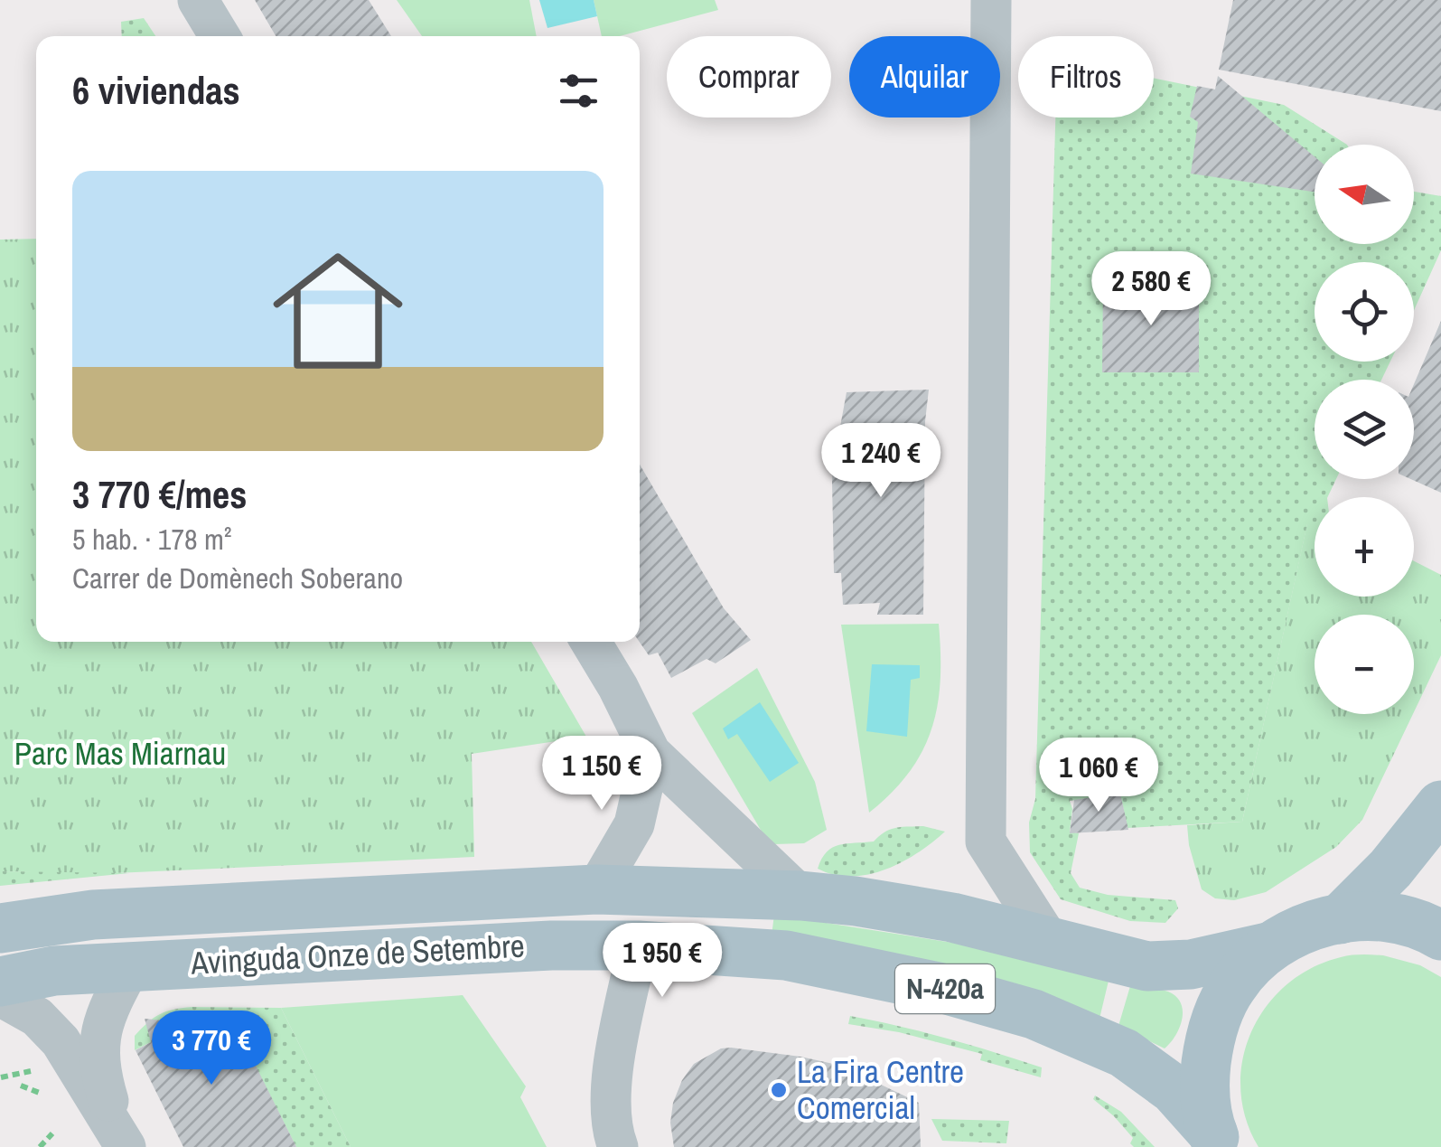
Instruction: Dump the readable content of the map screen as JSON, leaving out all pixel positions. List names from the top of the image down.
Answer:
{
  "streets": {
    "main road": ["Avinguda Onze de Setembre", "N-420a"]
  },
  "crossings": [
    ["Avinguda Onze de Setembre", "N-420a"]
  ],
  "parks": ["Parc Mas Miarnau"],
  "places": ["La Fira Centre Comercial"],
  "north": "left",
  "page": {
    "chip": ["Comprar", "Alquilar", "Filtros"],
    "heading": "6 viviendas",
    "map_buttons": ["+", "−"],
    "list": [
      {
        "name": "3 770 €/mes",
        "note": "5 hab. · 178 m² · Carrer de Domènech Soberano"
      }
    ],
    "price": [
      "2 580 €",
      "1 240 €",
      "1 150 €",
      "1 060 €",
      "1 950 €",
      "3 770 €"
    ]
  }
}
